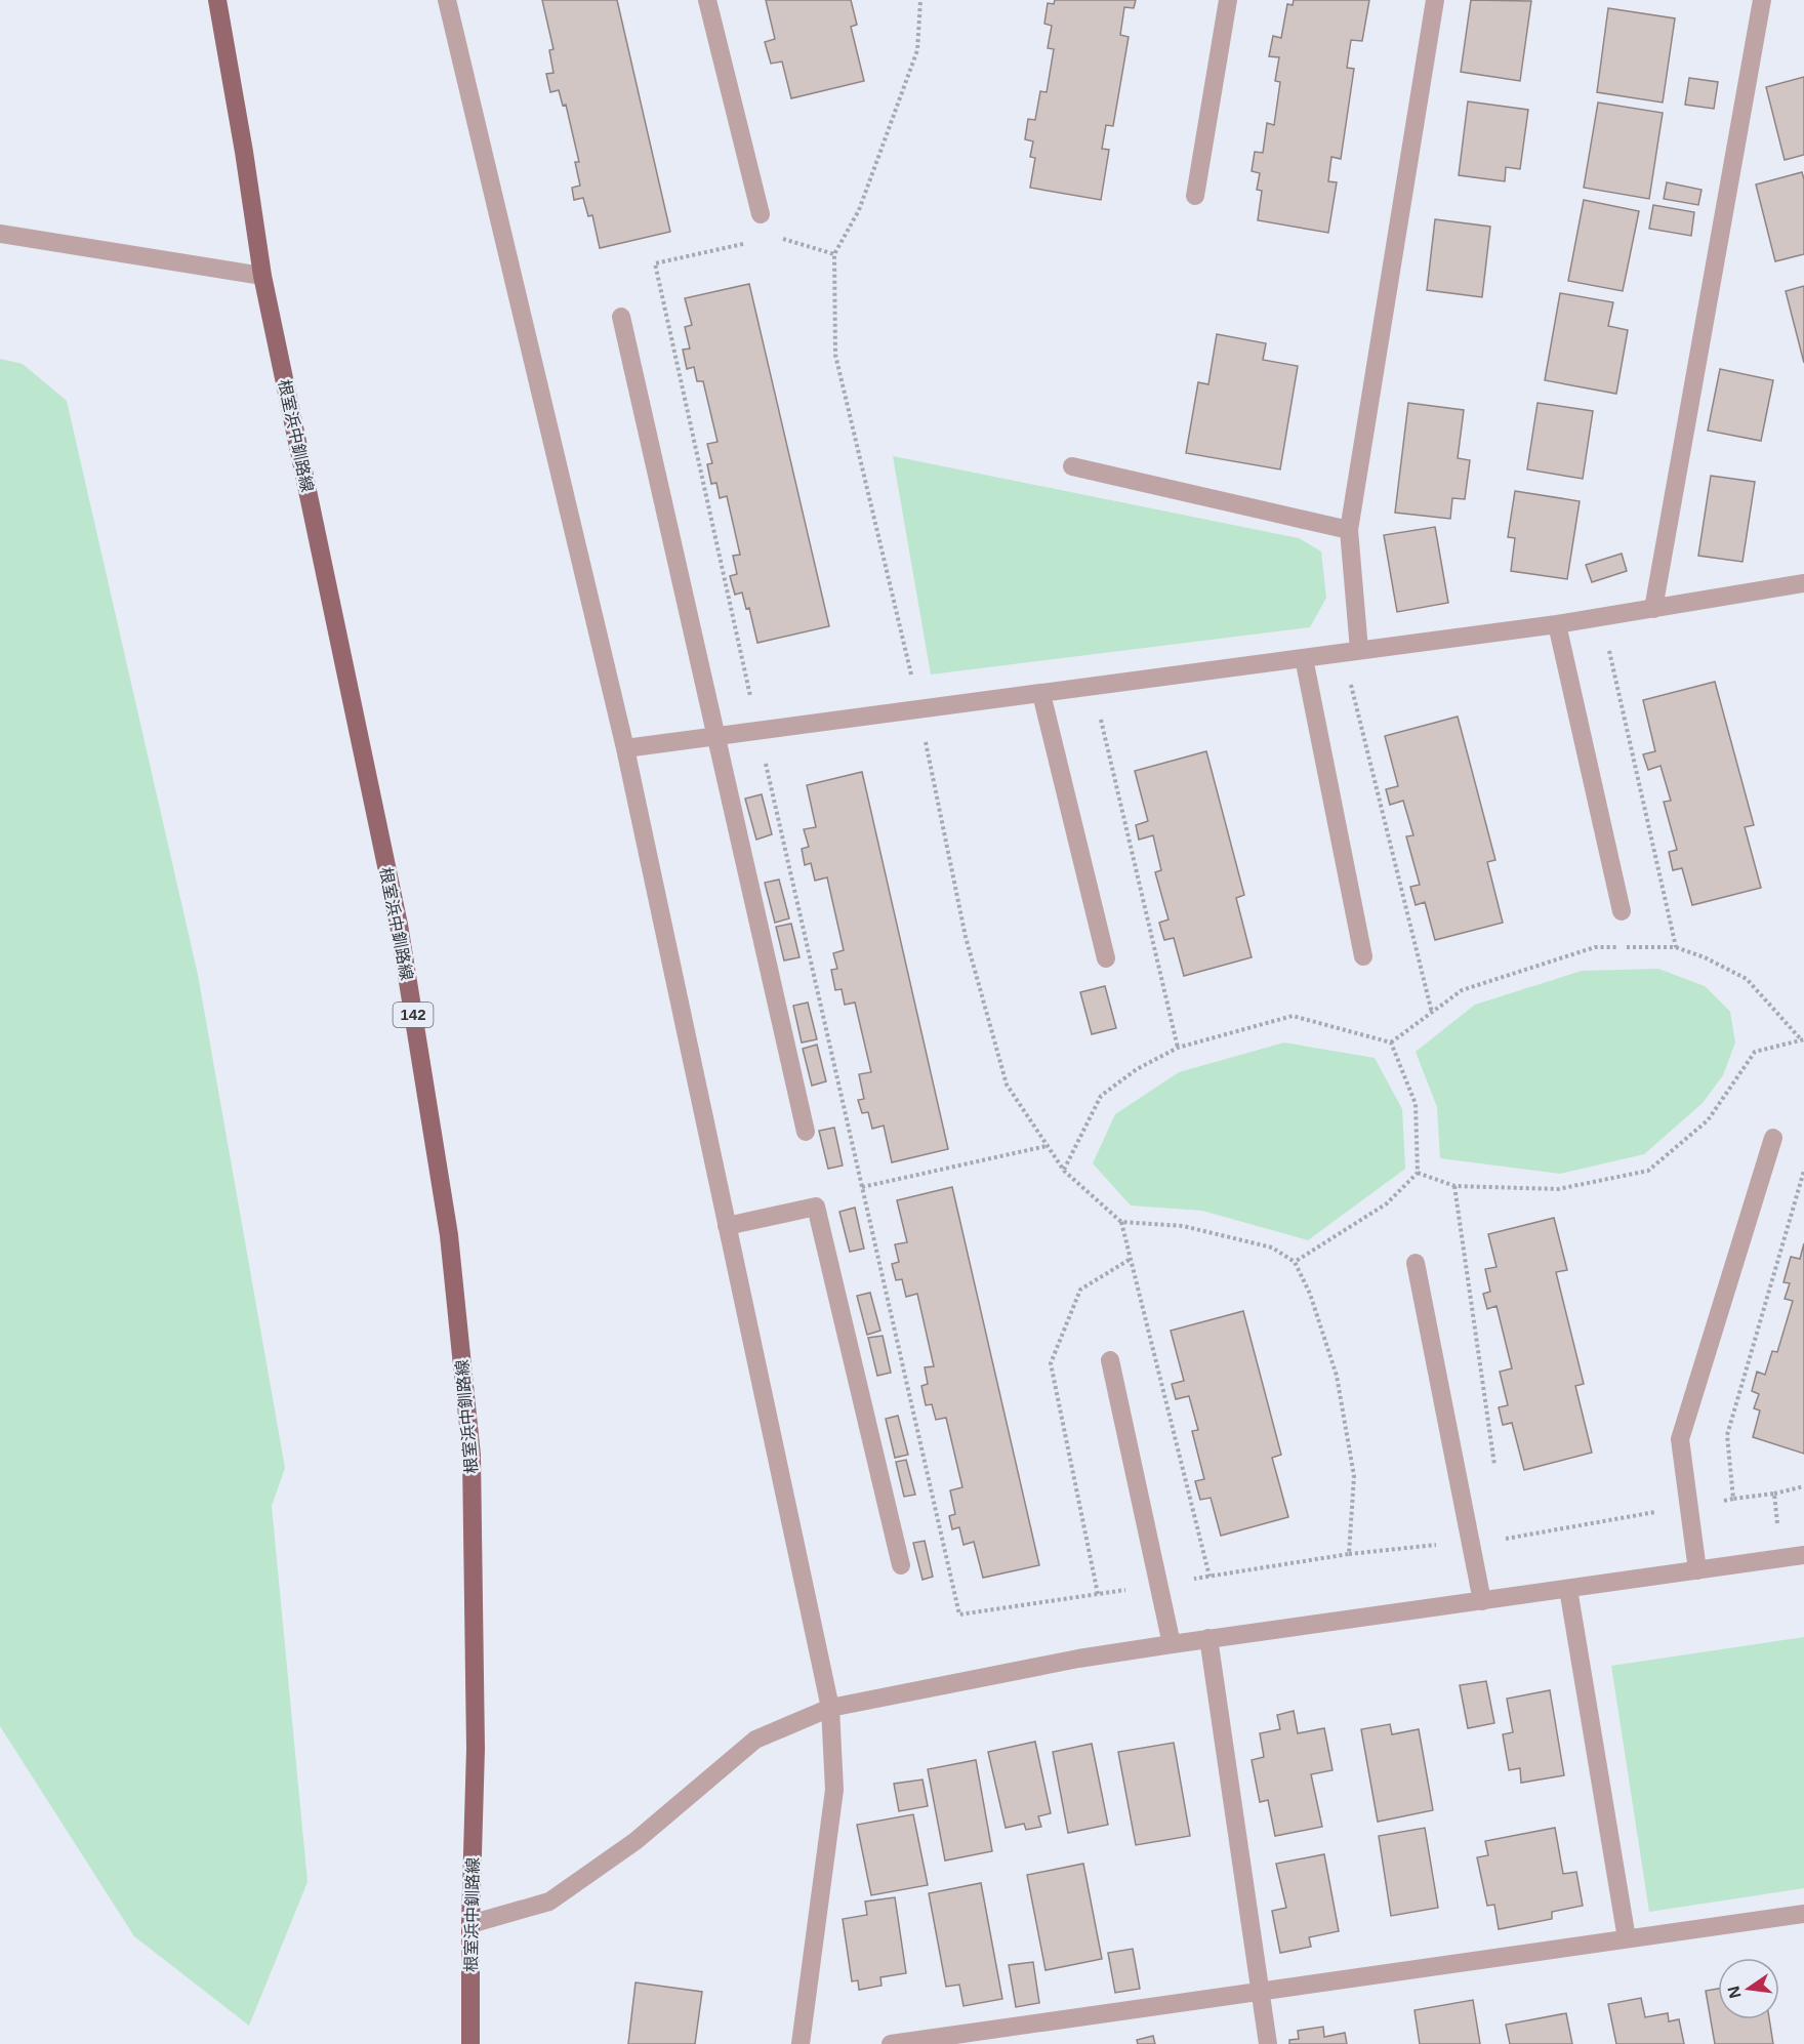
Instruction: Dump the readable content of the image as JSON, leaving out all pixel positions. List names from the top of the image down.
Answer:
{
  "streets": {
    "main road": ["根室浜中釧路線", "142"]
  },
  "north": "left"
}
